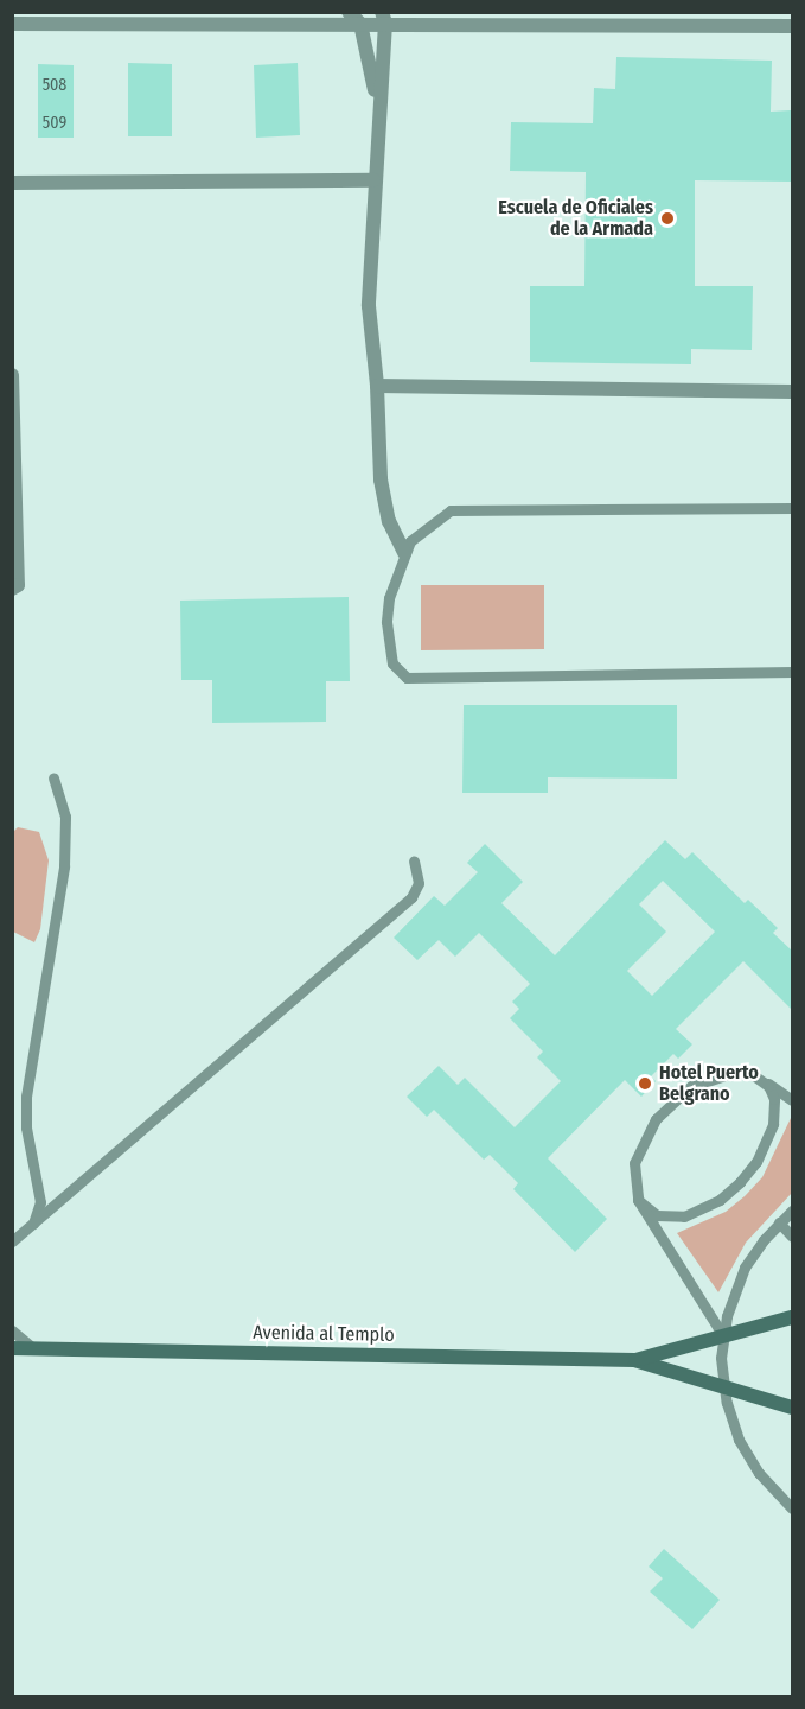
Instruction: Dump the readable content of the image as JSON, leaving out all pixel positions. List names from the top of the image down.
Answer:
{
  "streets": {
    "street": ["Avenida al Templo"]
  },
  "places": ["Escuela de Oficiales de la Armada", "Hotel Puerto Belgrano"],
  "house_numbers": ["508", "509"]
}
